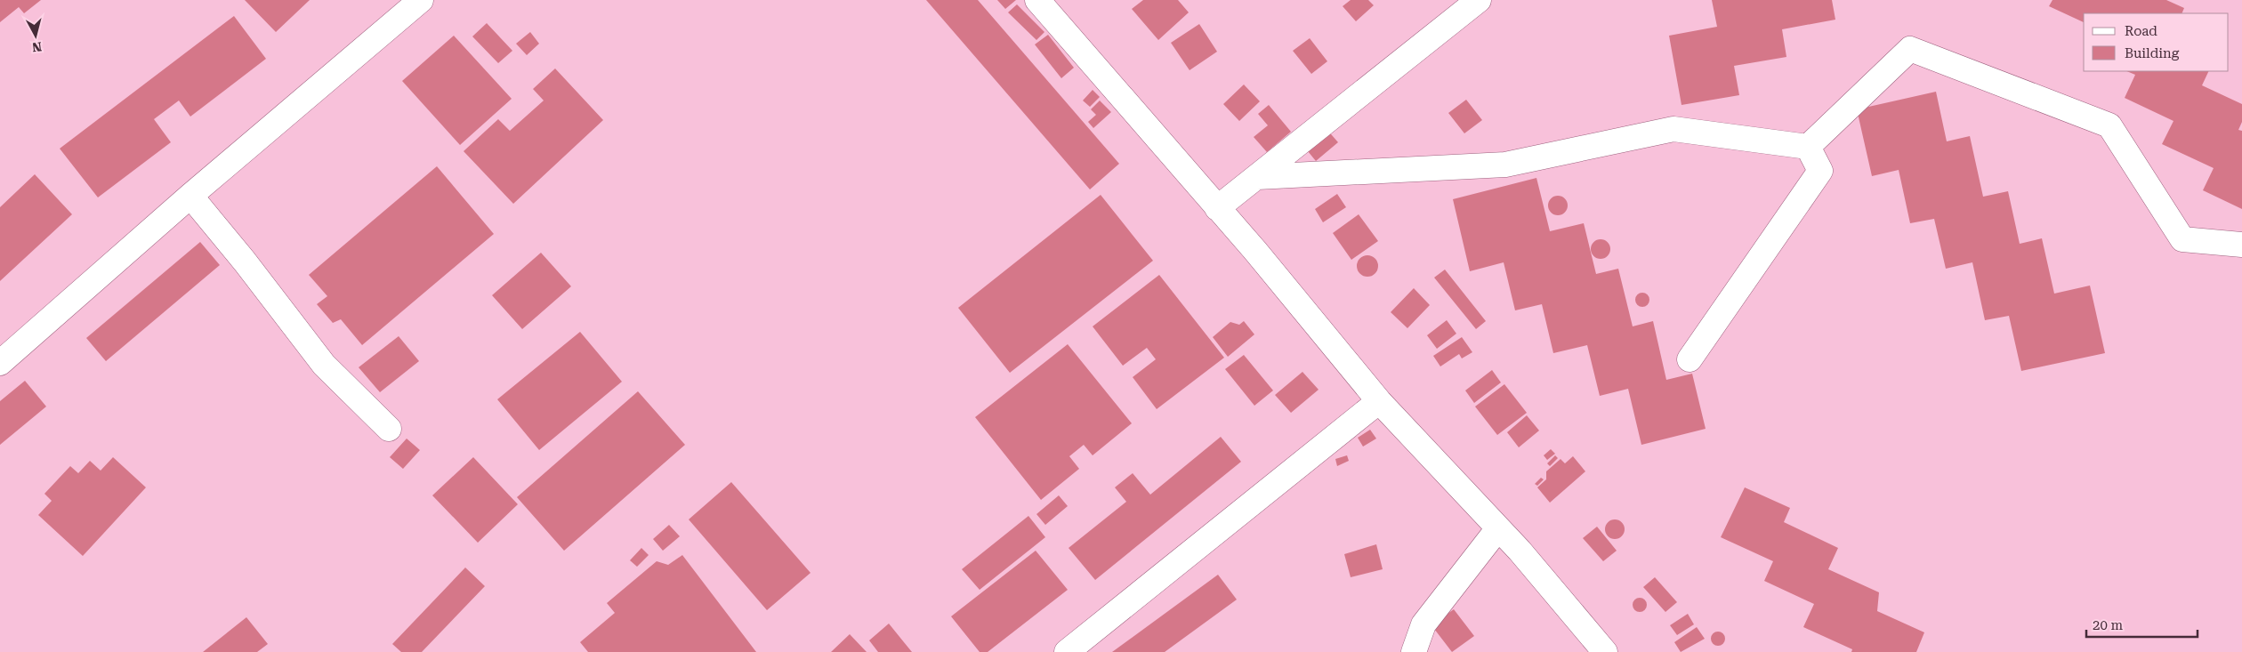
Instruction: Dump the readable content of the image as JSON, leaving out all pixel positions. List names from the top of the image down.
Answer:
{
  "legend": ["Road", "Building"],
  "scale_bar": "20 m",
  "north": "bottom"
}
